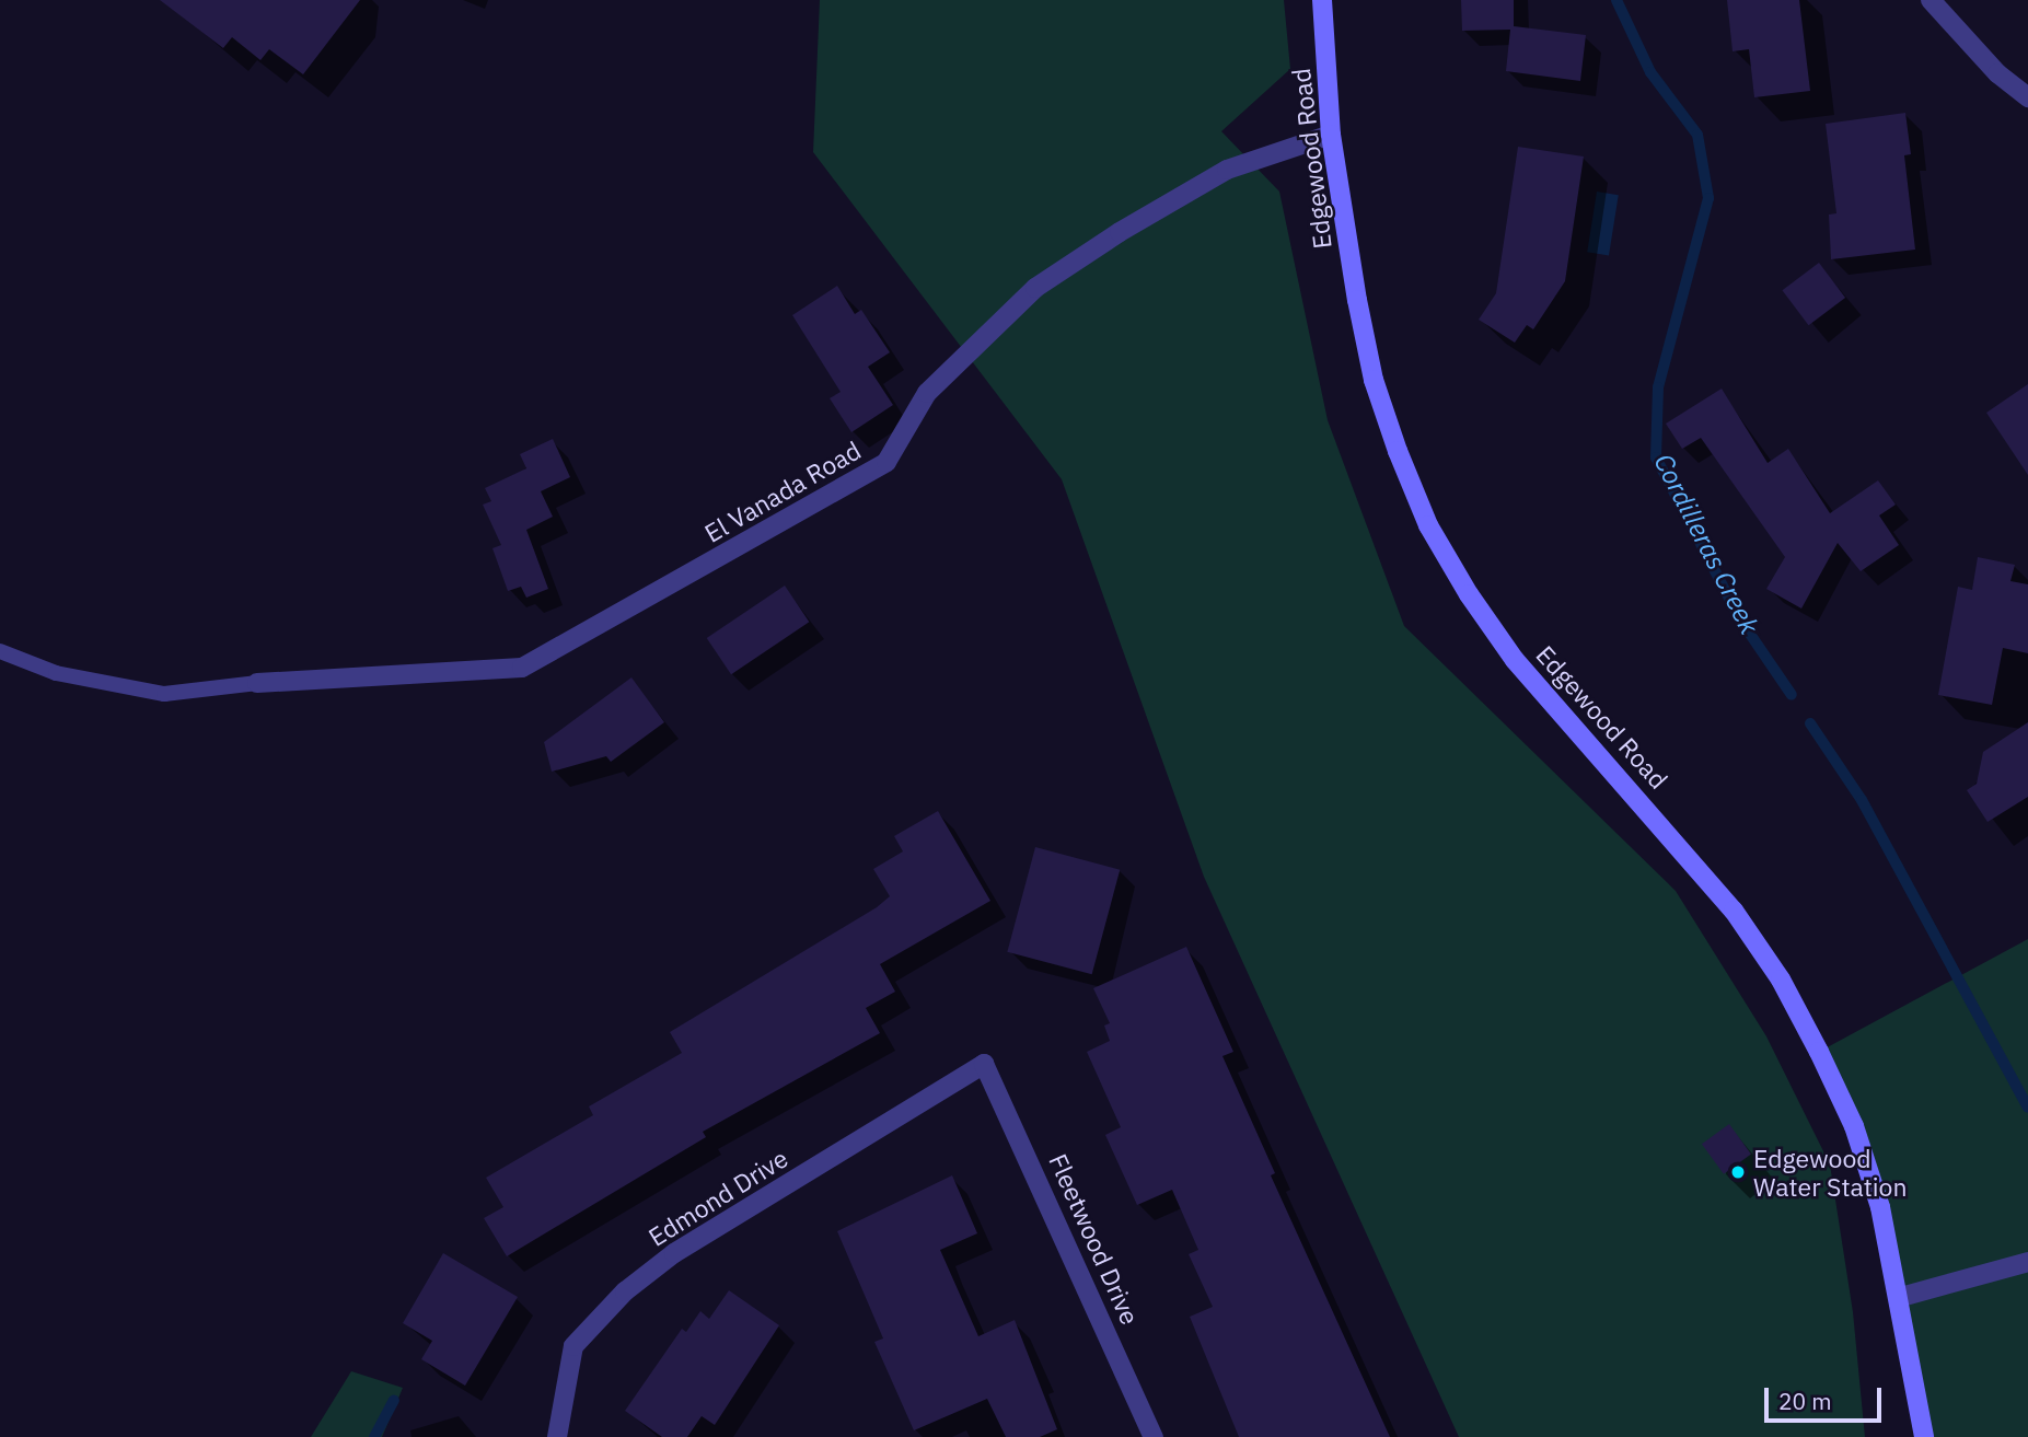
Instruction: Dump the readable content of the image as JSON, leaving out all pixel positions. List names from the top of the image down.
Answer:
{
  "streets": {
    "main road": ["Edgewood Road"],
    "street": ["El Vanada Road", "Edmond Drive", "Fleetwood Drive"]
  },
  "crossings": [
    ["Edgewood Road", "El Vanada Road"],
    ["Edmond Drive", "Fleetwood Drive"]
  ],
  "water": ["Cordilleras Creek"],
  "places": ["Edgewood Water Station"],
  "scale_bar": "20 m"
}
